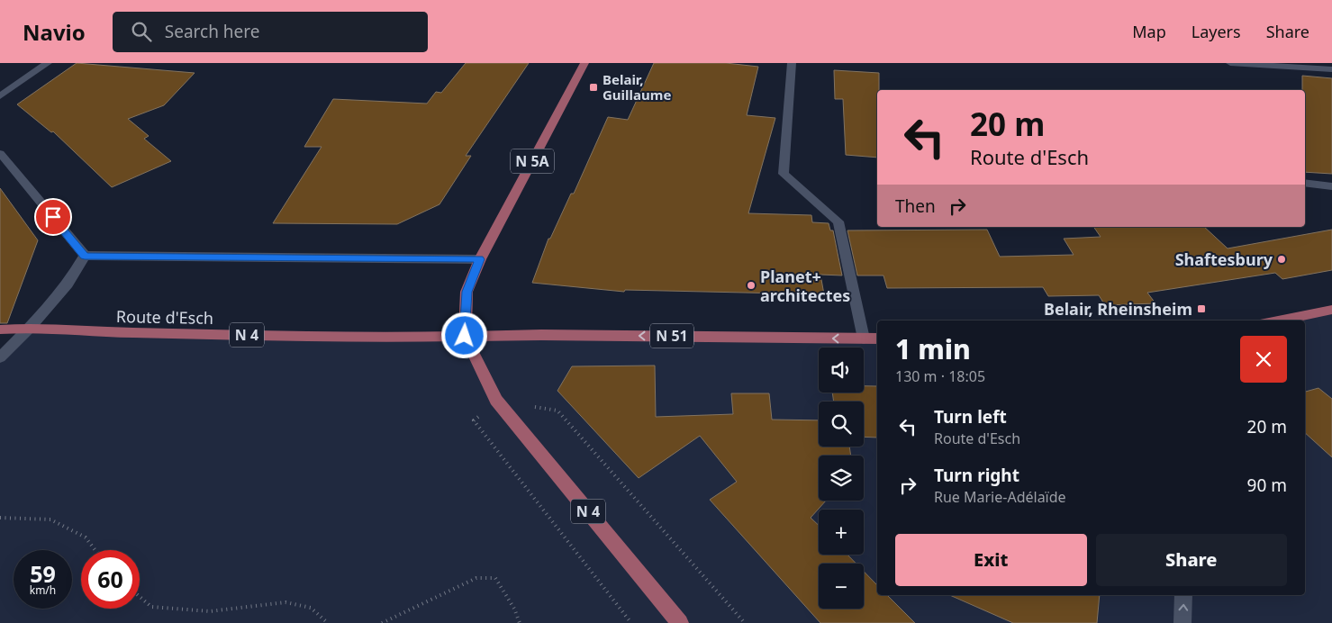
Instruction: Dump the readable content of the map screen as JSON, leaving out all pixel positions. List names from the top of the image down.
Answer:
{
  "streets": {
    "main road": [
      "N 5A",
      "Route d'Esch",
      "N 4",
      "N 51"
    ]
  },
  "crossings": [
    ["N 5A", "Route d'Esch"],
    ["N 5A", "N 4"],
    ["N 5A", "N 51"],
    ["Route d'Esch", "N 4"],
    ["Route d'Esch", "N 51"],
    ["N 4", "N 51"]
  ],
  "places": {
    "transit": ["Belair, Guillaume", "Belair, Rheinsheim"],
    "other": ["Shaftesbury", "Planet+ architectes"]
  },
  "page": {
    "header": "Navio",
    "search": "Search here",
    "nav": ["Map", "Layers", "Share"],
    "turn": ["20 m", "Route d'Esch"],
    "then": "Then",
    "heading": ["1 min", "130 m · 18:05"],
    "map_buttons": ["+", "−"],
    "list": [
      {
        "name": "Turn left",
        "note": "Route d'Esch",
        "value": "20 m"
      },
      {
        "name": "Turn right",
        "note": "Rue Marie-Adélaïde",
        "value": "90 m"
      }
    ],
    "buttons": ["Exit", "Share"],
    "speed": "59 km/h",
    "limit": "60"
  }
}
